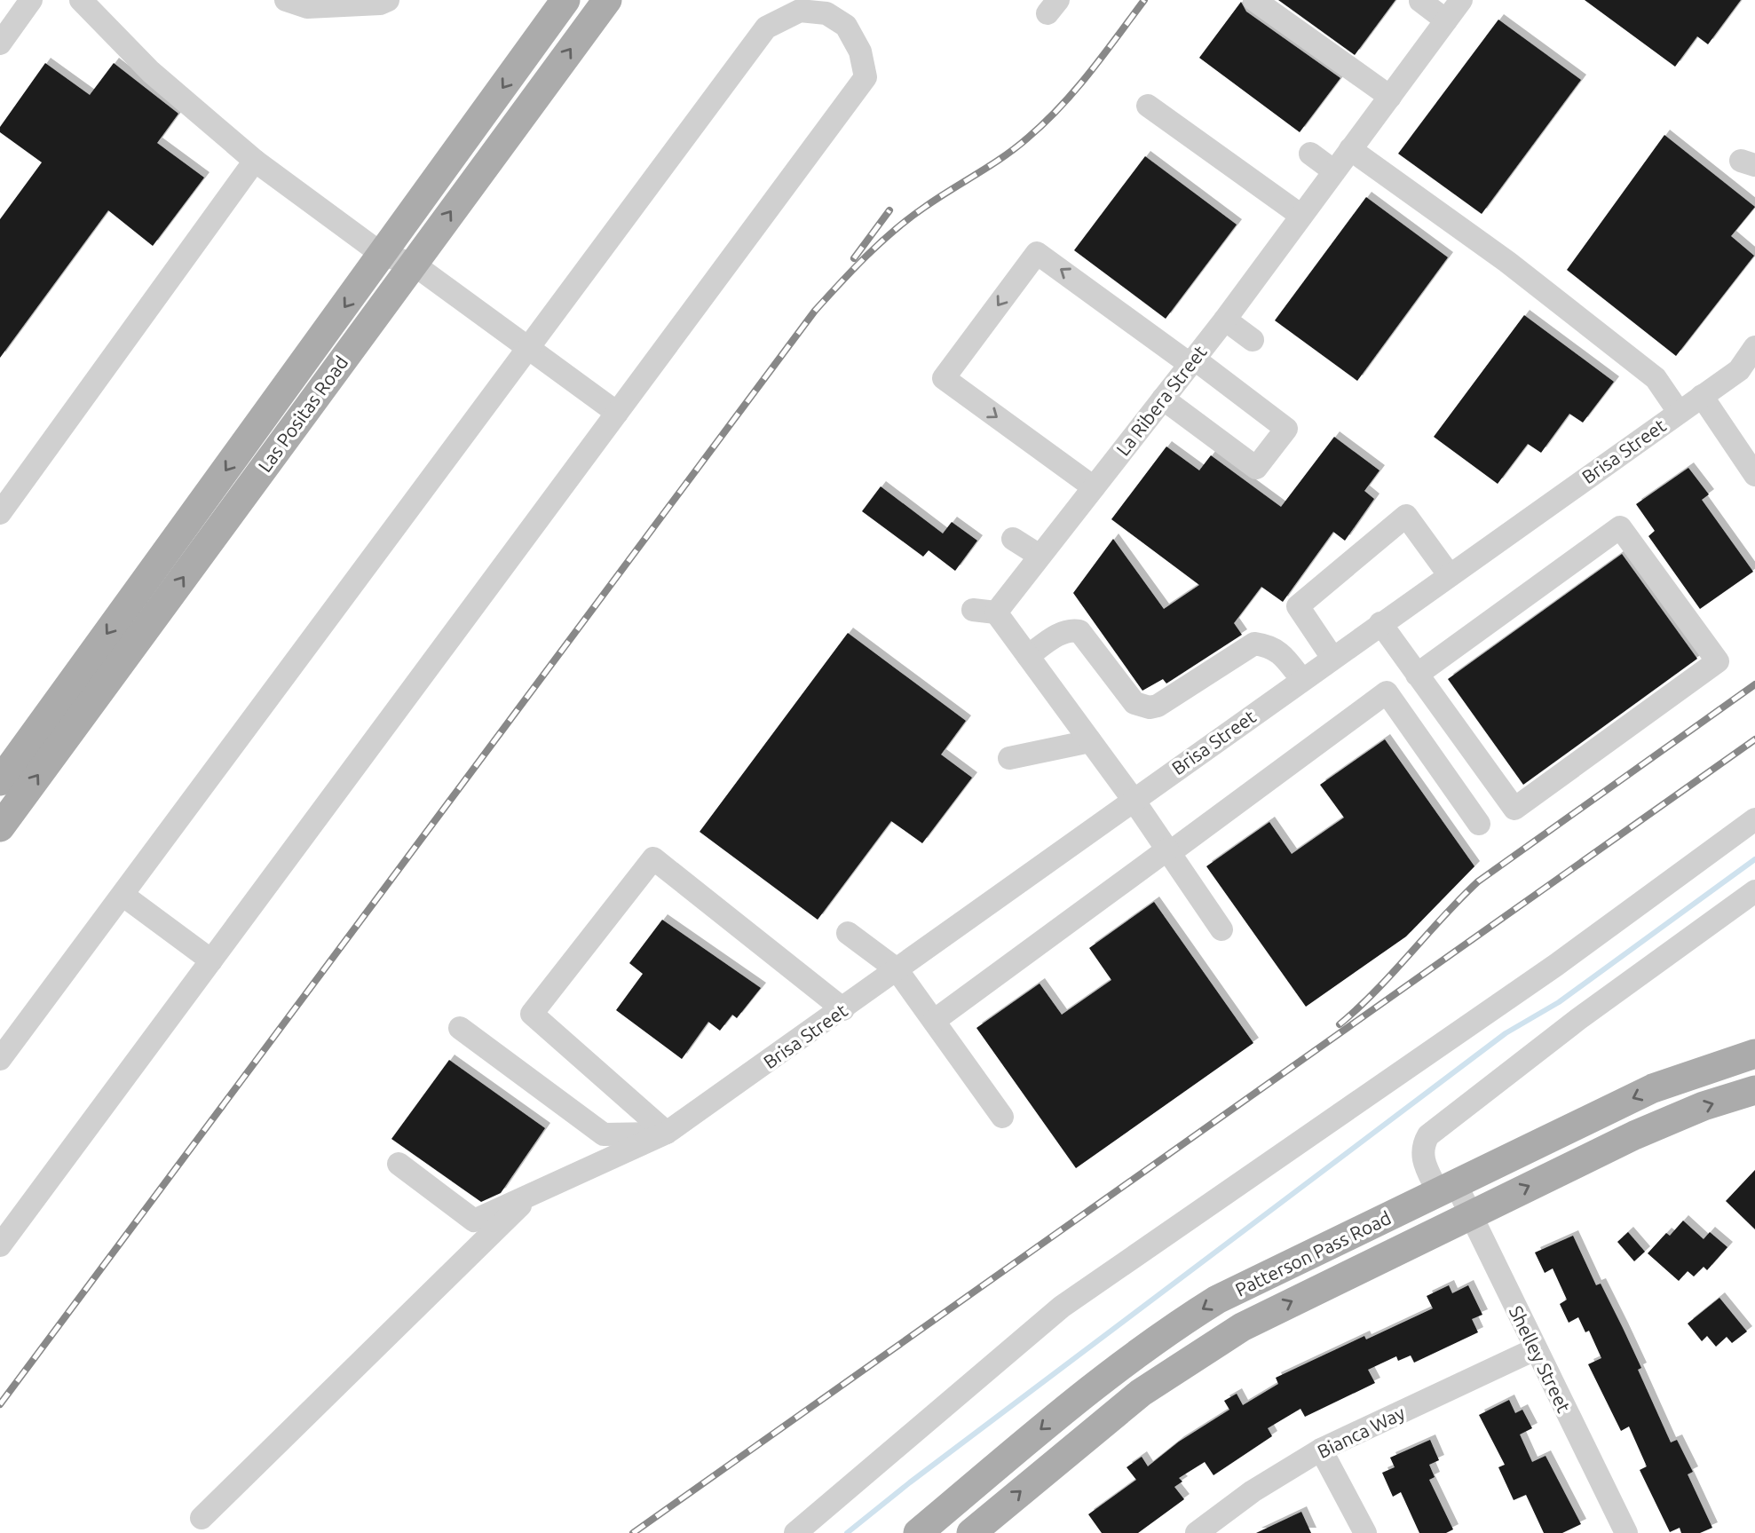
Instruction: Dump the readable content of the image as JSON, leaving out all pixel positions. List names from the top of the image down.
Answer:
{
  "streets": {
    "main road": ["Las Positas Road", "Patterson Pass Road"],
    "street": [
      "La Ribera Street",
      "Brisa Street",
      "Shelley Street",
      "Bianca Way"
    ]
  },
  "crossings": [
    ["La Ribera Street", "Brisa Street"],
    ["Patterson Pass Road", "Shelley Street"],
    ["Shelley Street", "Bianca Way"]
  ]
}
